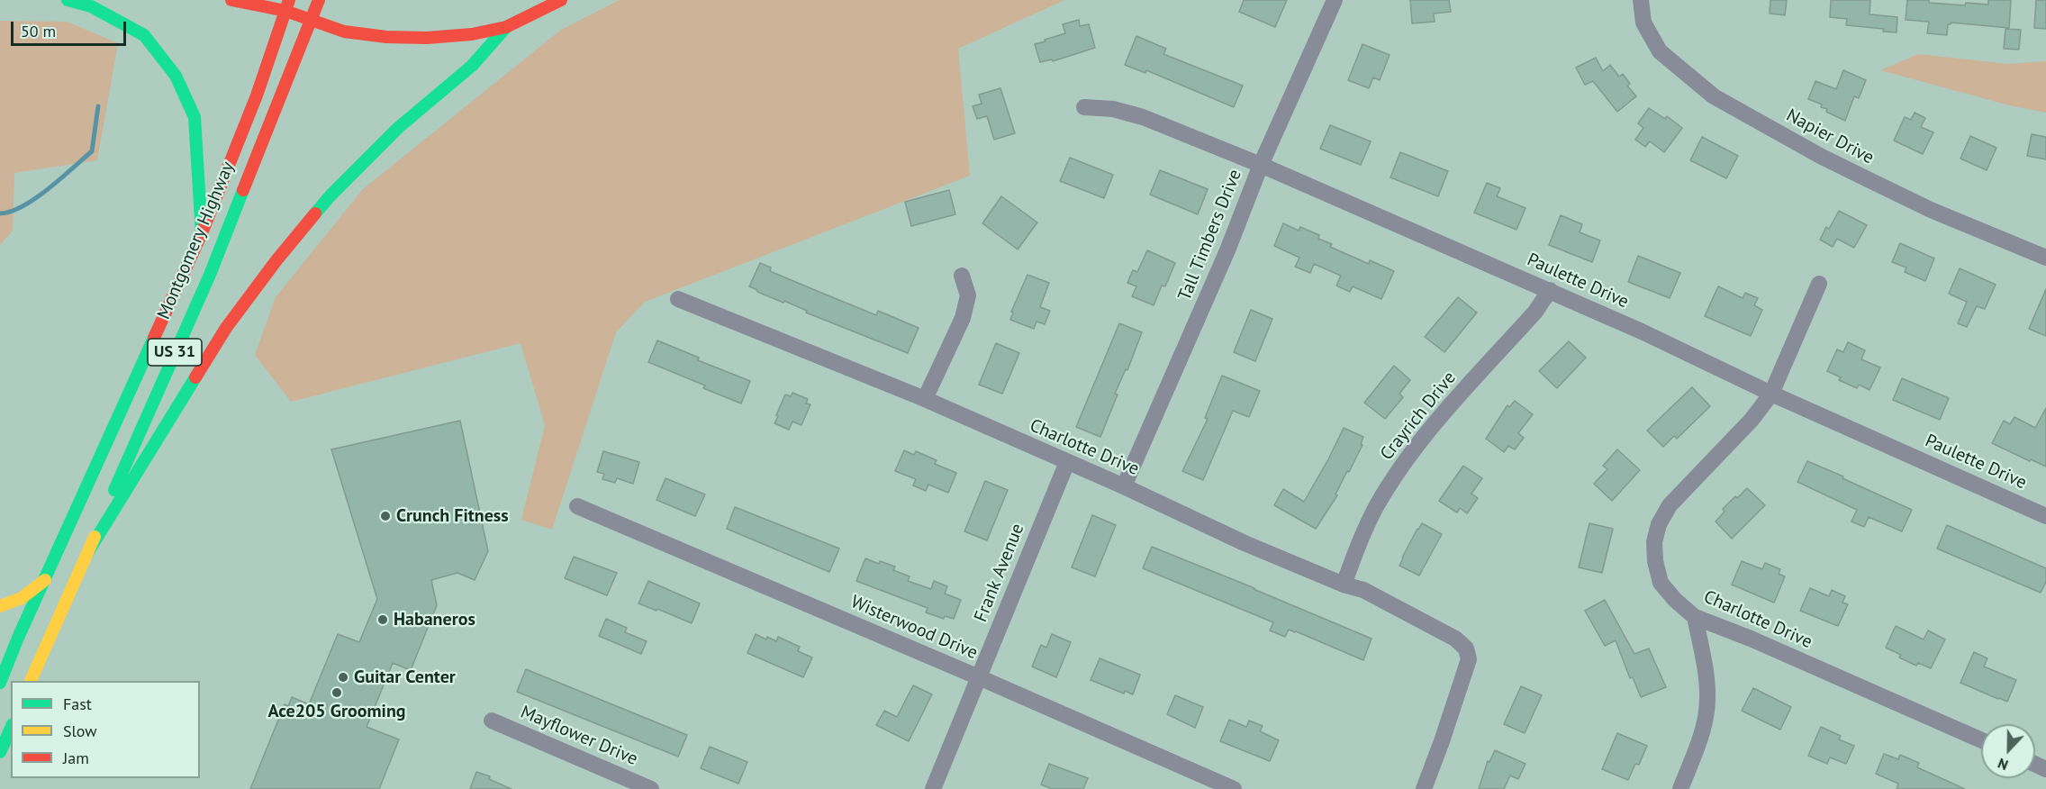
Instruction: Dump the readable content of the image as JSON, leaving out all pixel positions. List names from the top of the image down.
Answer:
{
  "streets": {
    "main road": ["Montgomery Highway", "US 31"],
    "street": [
      "Napier Drive",
      "Tall Timbers Drive",
      "Paulette Drive",
      "Crayrich Drive",
      "Charlotte Drive",
      "Frank Avenue",
      "Wisterwood Drive",
      "Mayflower Drive"
    ]
  },
  "crossings": [
    ["Tall Timbers Drive", "Paulette Drive"],
    ["Tall Timbers Drive", "Charlotte Drive"],
    ["Paulette Drive", "Crayrich Drive"],
    ["Paulette Drive", "Charlotte Drive"],
    ["Crayrich Drive", "Charlotte Drive"],
    ["Charlotte Drive", "Frank Avenue"],
    ["Frank Avenue", "Wisterwood Drive"]
  ],
  "places": [
    "Crunch Fitness",
    "Habaneros",
    "Guitar Center",
    "Ace205 Grooming"
  ],
  "legend": ["Fast", "Slow", "Jam"],
  "scale_bar": "50 m",
  "north": "bottom"
}
